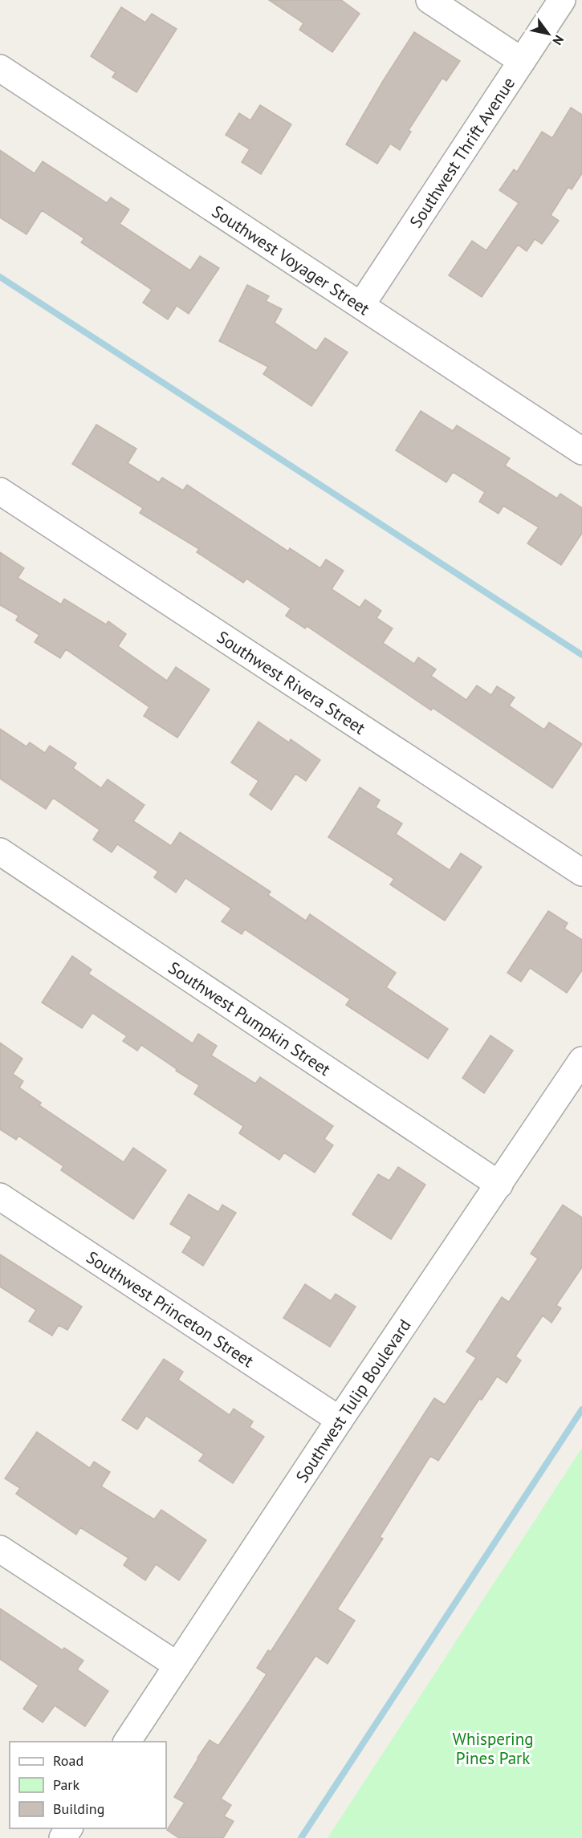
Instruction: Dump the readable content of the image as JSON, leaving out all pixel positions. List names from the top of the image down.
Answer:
{
  "streets": {
    "street": [
      "Southwest Thrift Avenue",
      "Southwest Voyager Street",
      "Southwest Rivera Street",
      "Southwest Pumpkin Street",
      "Southwest Princeton Street",
      "Southwest Tulip Boulevard"
    ]
  },
  "crossings": [
    ["Southwest Thrift Avenue", "Southwest Voyager Street"],
    ["Southwest Pumpkin Street", "Southwest Tulip Boulevard"],
    ["Southwest Princeton Street", "Southwest Tulip Boulevard"]
  ],
  "parks": ["Whispering Pines Park"],
  "legend": ["Road", "Park", "Building"],
  "north": "bottom right"
}
